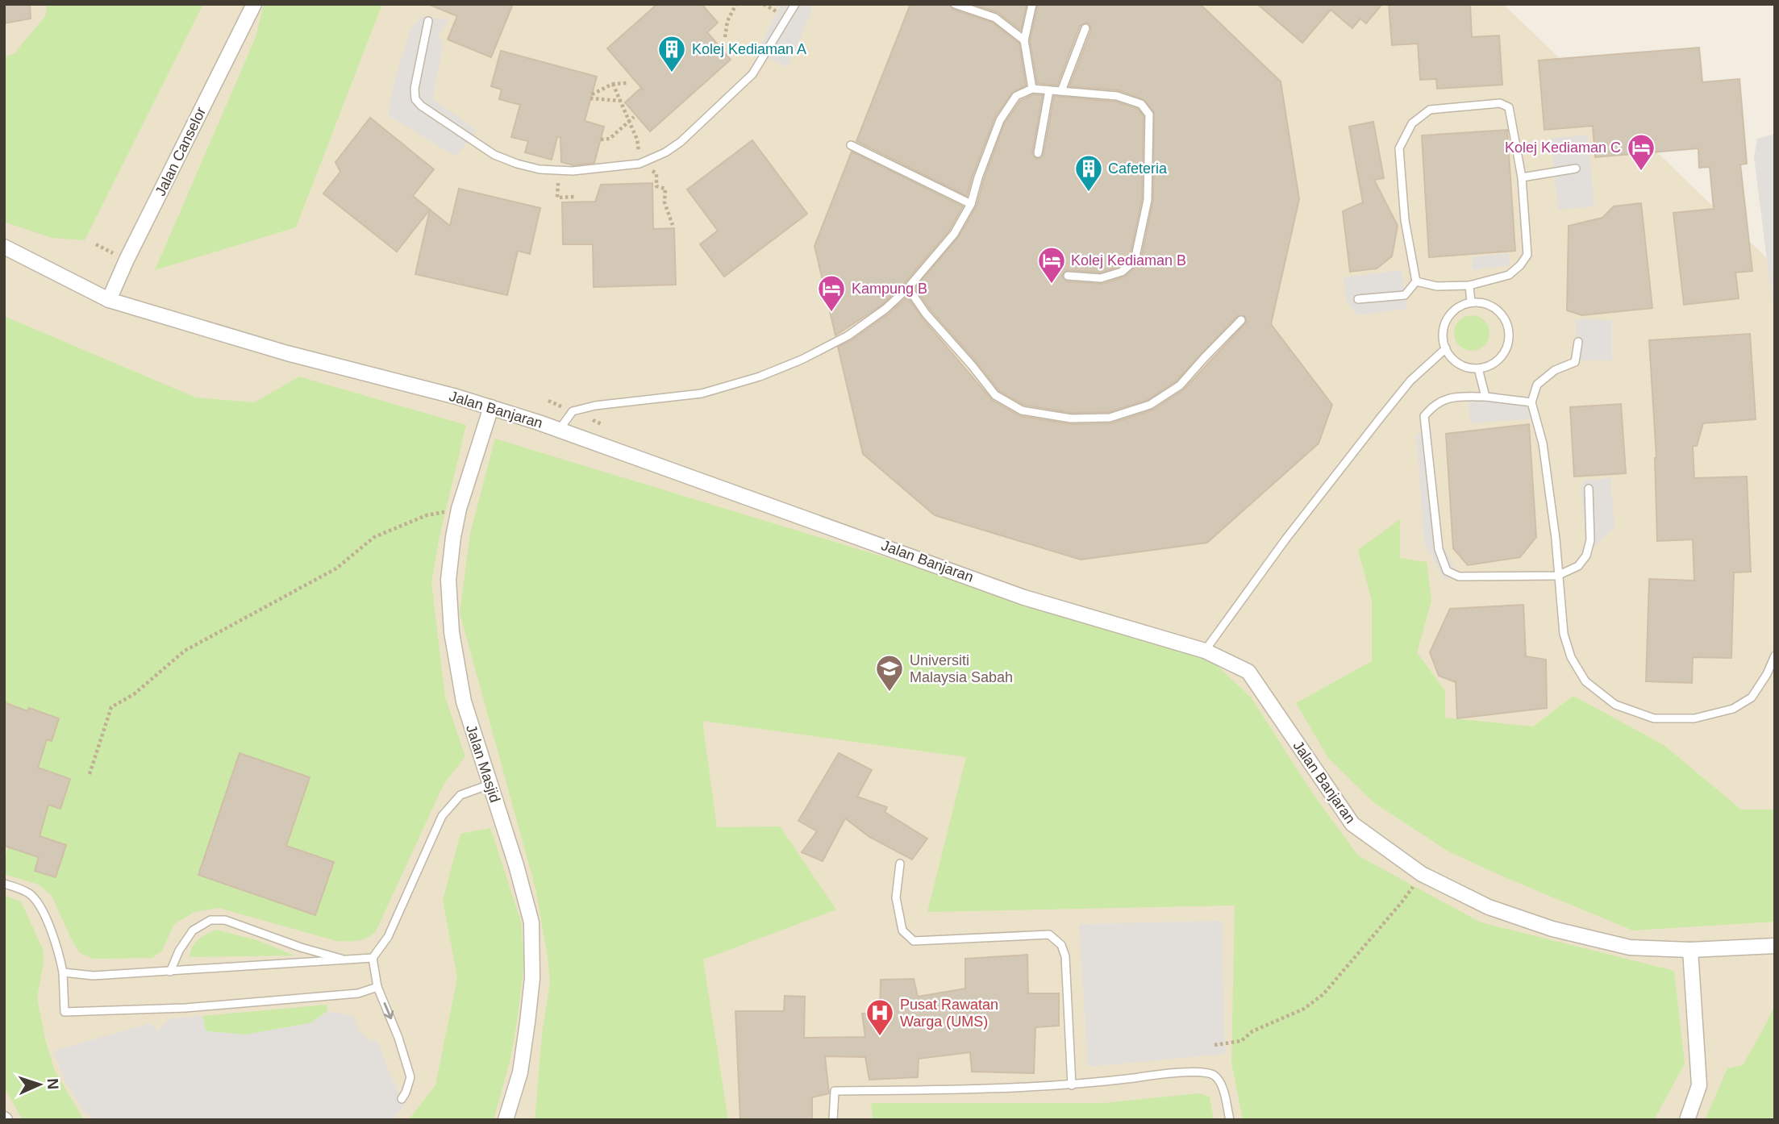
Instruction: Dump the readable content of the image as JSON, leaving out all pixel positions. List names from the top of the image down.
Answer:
{
  "streets": {
    "street": ["Jalan Canselor", "Jalan Banjaran", "Jalan Masjid"]
  },
  "crossings": [
    ["Jalan Canselor", "Jalan Banjaran"],
    ["Jalan Banjaran", "Jalan Masjid"]
  ],
  "places": {
    "building": ["Kolej Kediaman A", "Cafeteria"],
    "hotel": ["Kolej Kediaman C", "Kolej Kediaman B", "Kampung B"],
    "school or university": ["Universiti Malaysia Sabah"],
    "hospital": ["Pusat Rawatan Warga (UMS)"]
  },
  "north": "right"
}
